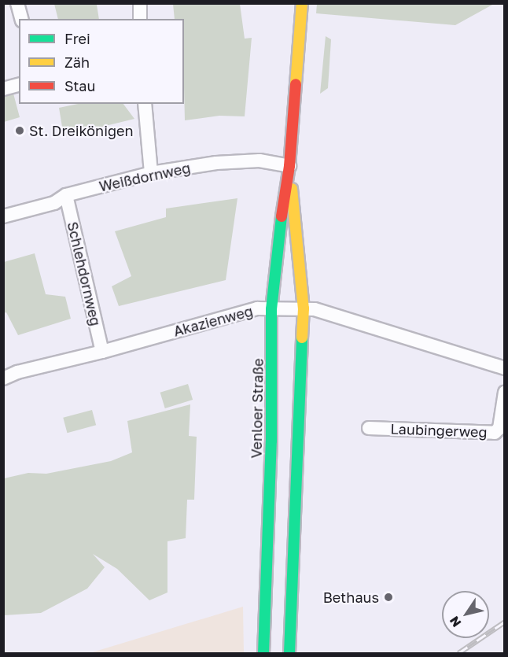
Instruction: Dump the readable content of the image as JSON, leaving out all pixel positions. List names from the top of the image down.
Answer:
{
  "streets": {
    "main road": ["Venloer Straße"],
    "street": [
      "Weißdornweg",
      "Schlehdornweg",
      "Akazienweg",
      "Laubingerweg"
    ]
  },
  "crossings": [
    ["Weißdornweg", "Schlehdornweg"],
    ["Weißdornweg", "Venloer Straße"],
    ["Schlehdornweg", "Akazienweg"],
    ["Akazienweg", "Venloer Straße"]
  ],
  "places": ["St. Dreikönigen", "Bethaus"],
  "legend": ["Frei", "Zäh", "Stau"],
  "north": "bottom left"
}
